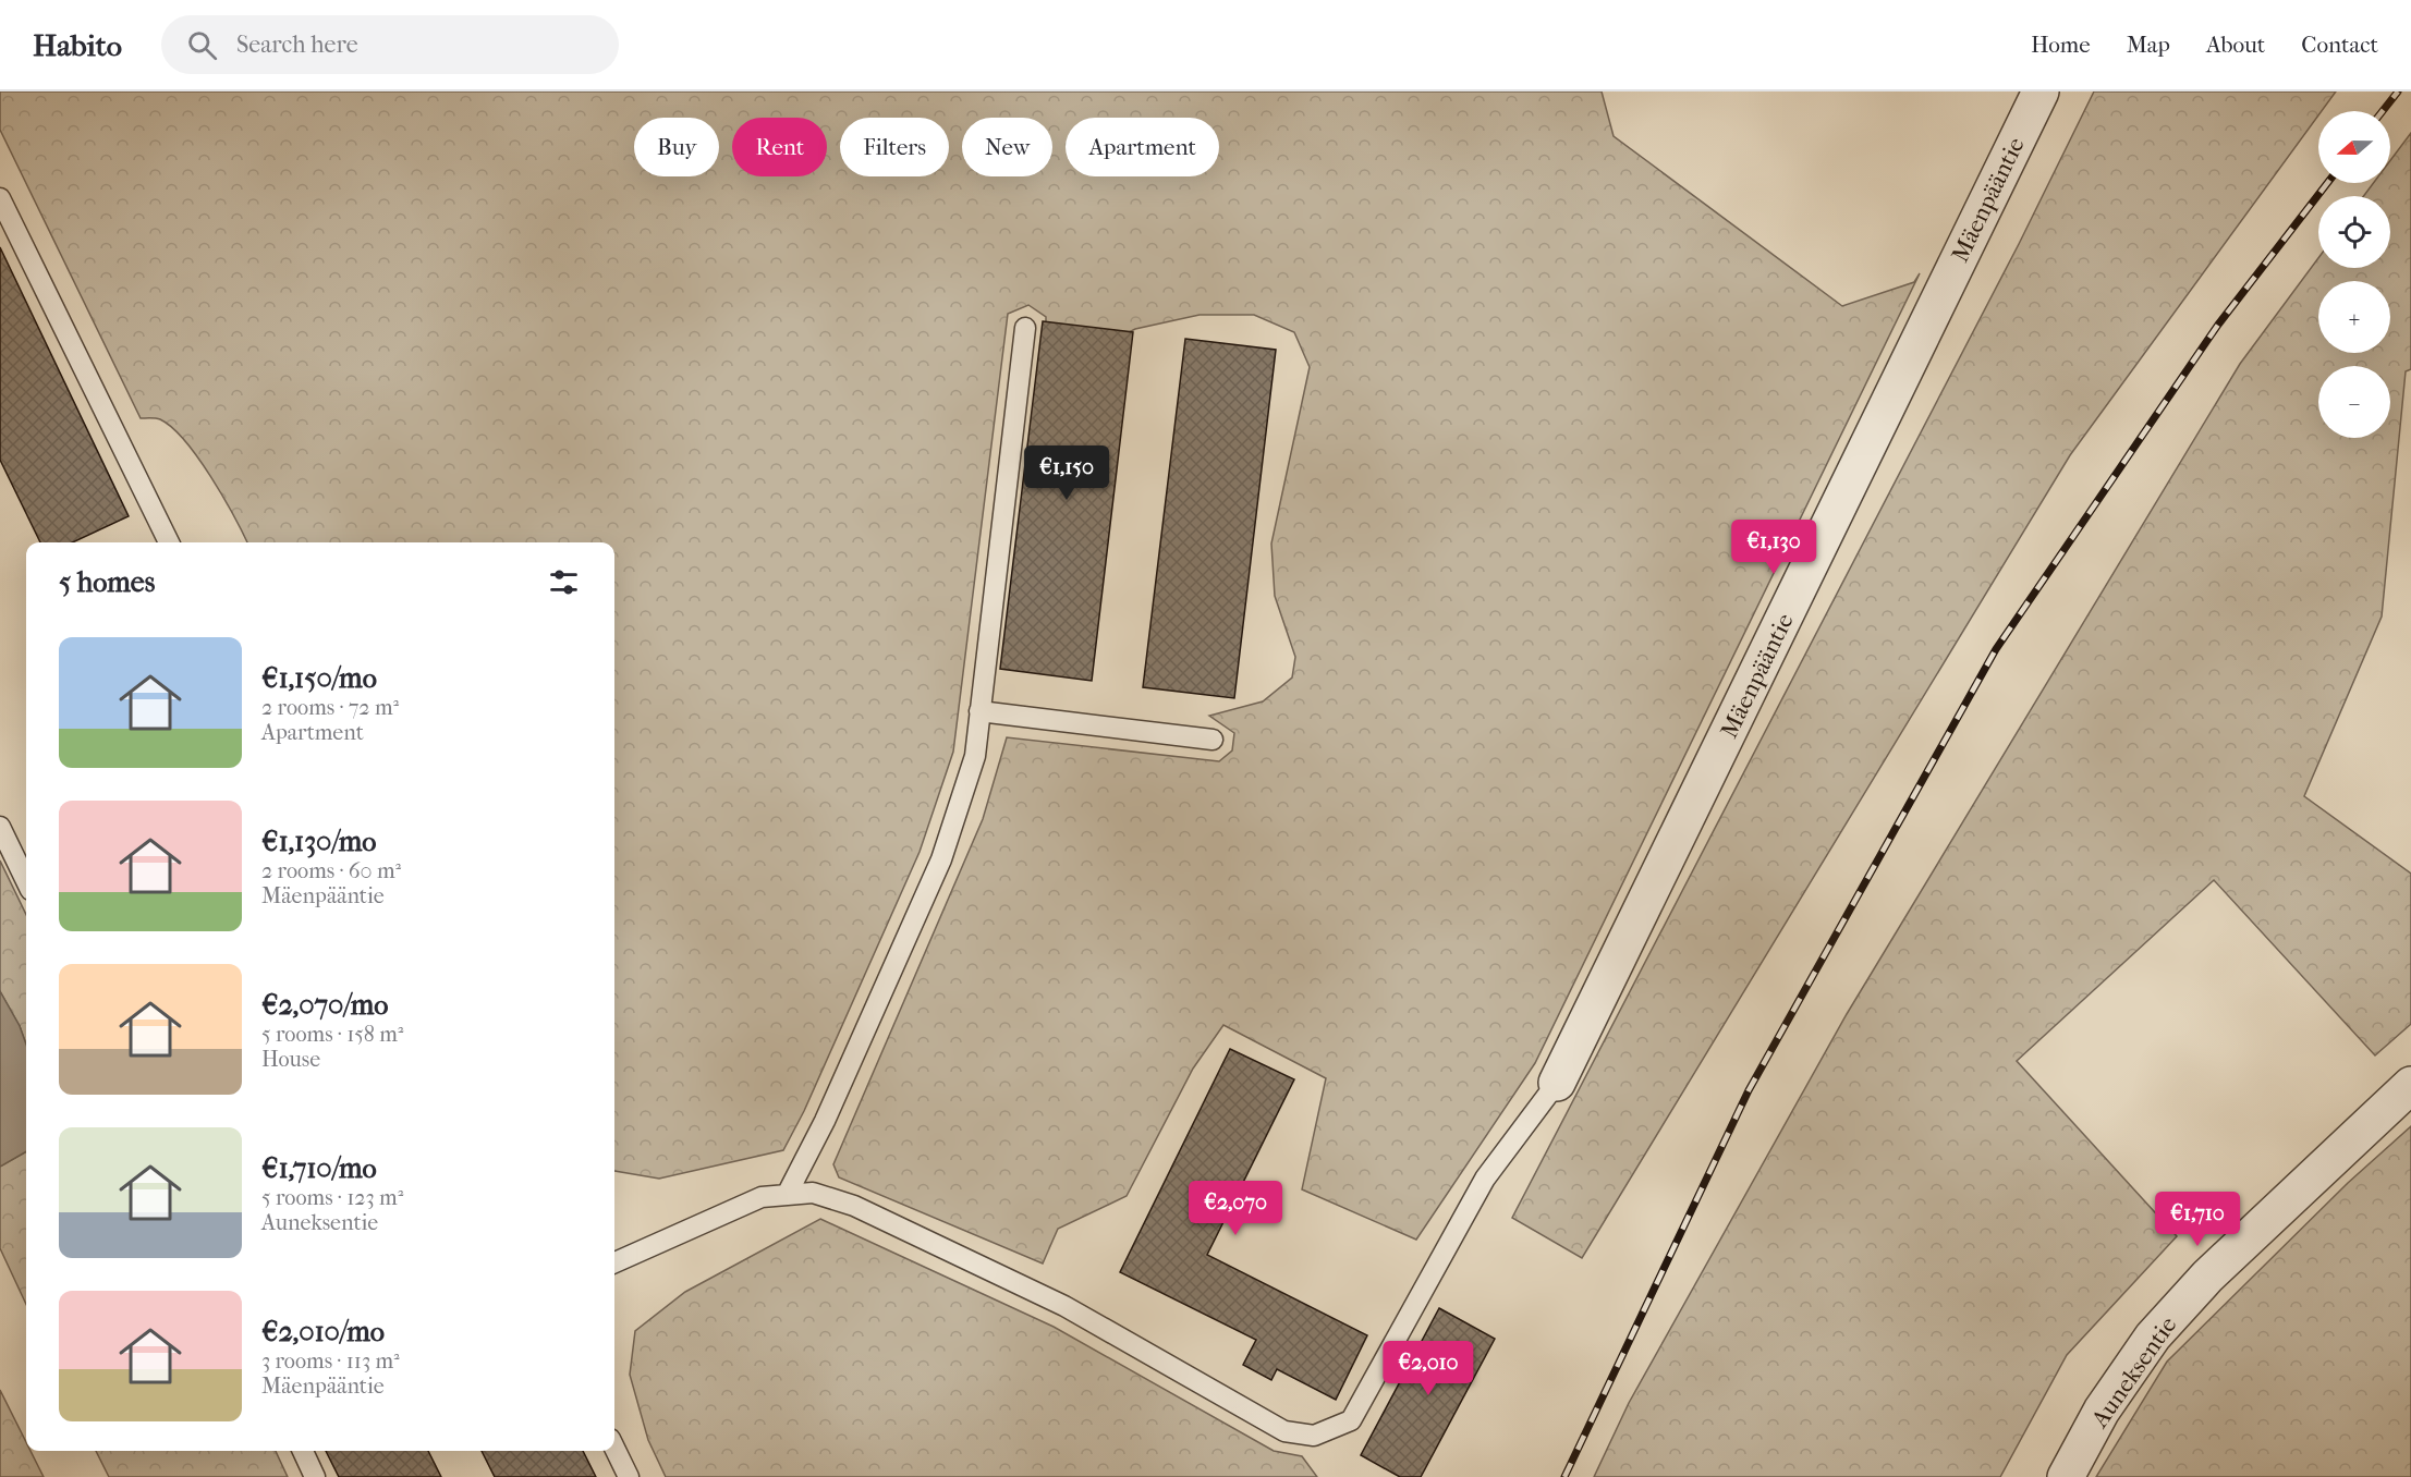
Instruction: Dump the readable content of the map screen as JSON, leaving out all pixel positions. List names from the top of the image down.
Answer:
{
  "streets": {
    "street": ["Mäenpääntie", "Auneksentie"]
  },
  "north": "left",
  "page": {
    "header": "Habito",
    "search": "Search here",
    "nav": [
      "Home",
      "Map",
      "About",
      "Contact"
    ],
    "map_buttons": ["+", "−"],
    "chip": [
      "Buy",
      "Rent",
      "Filters",
      "New",
      "Apartment"
    ],
    "price": [
      "€1,150",
      "€1,130",
      "€2,070",
      "€1,710",
      "€2,010"
    ],
    "heading": "5 homes",
    "list": [
      {
        "name": "€1,150/mo",
        "note": "2 rooms · 72 m² · Apartment"
      },
      {
        "name": "€1,130/mo",
        "note": "2 rooms · 60 m² · Mäenpääntie"
      },
      {
        "name": "€2,070/mo",
        "note": "5 rooms · 158 m² · House"
      },
      {
        "name": "€1,710/mo",
        "note": "5 rooms · 123 m² · Auneksentie"
      },
      {
        "name": "€2,010/mo",
        "note": "3 rooms · 113 m² · Mäenpääntie"
      }
    ]
  }
}
